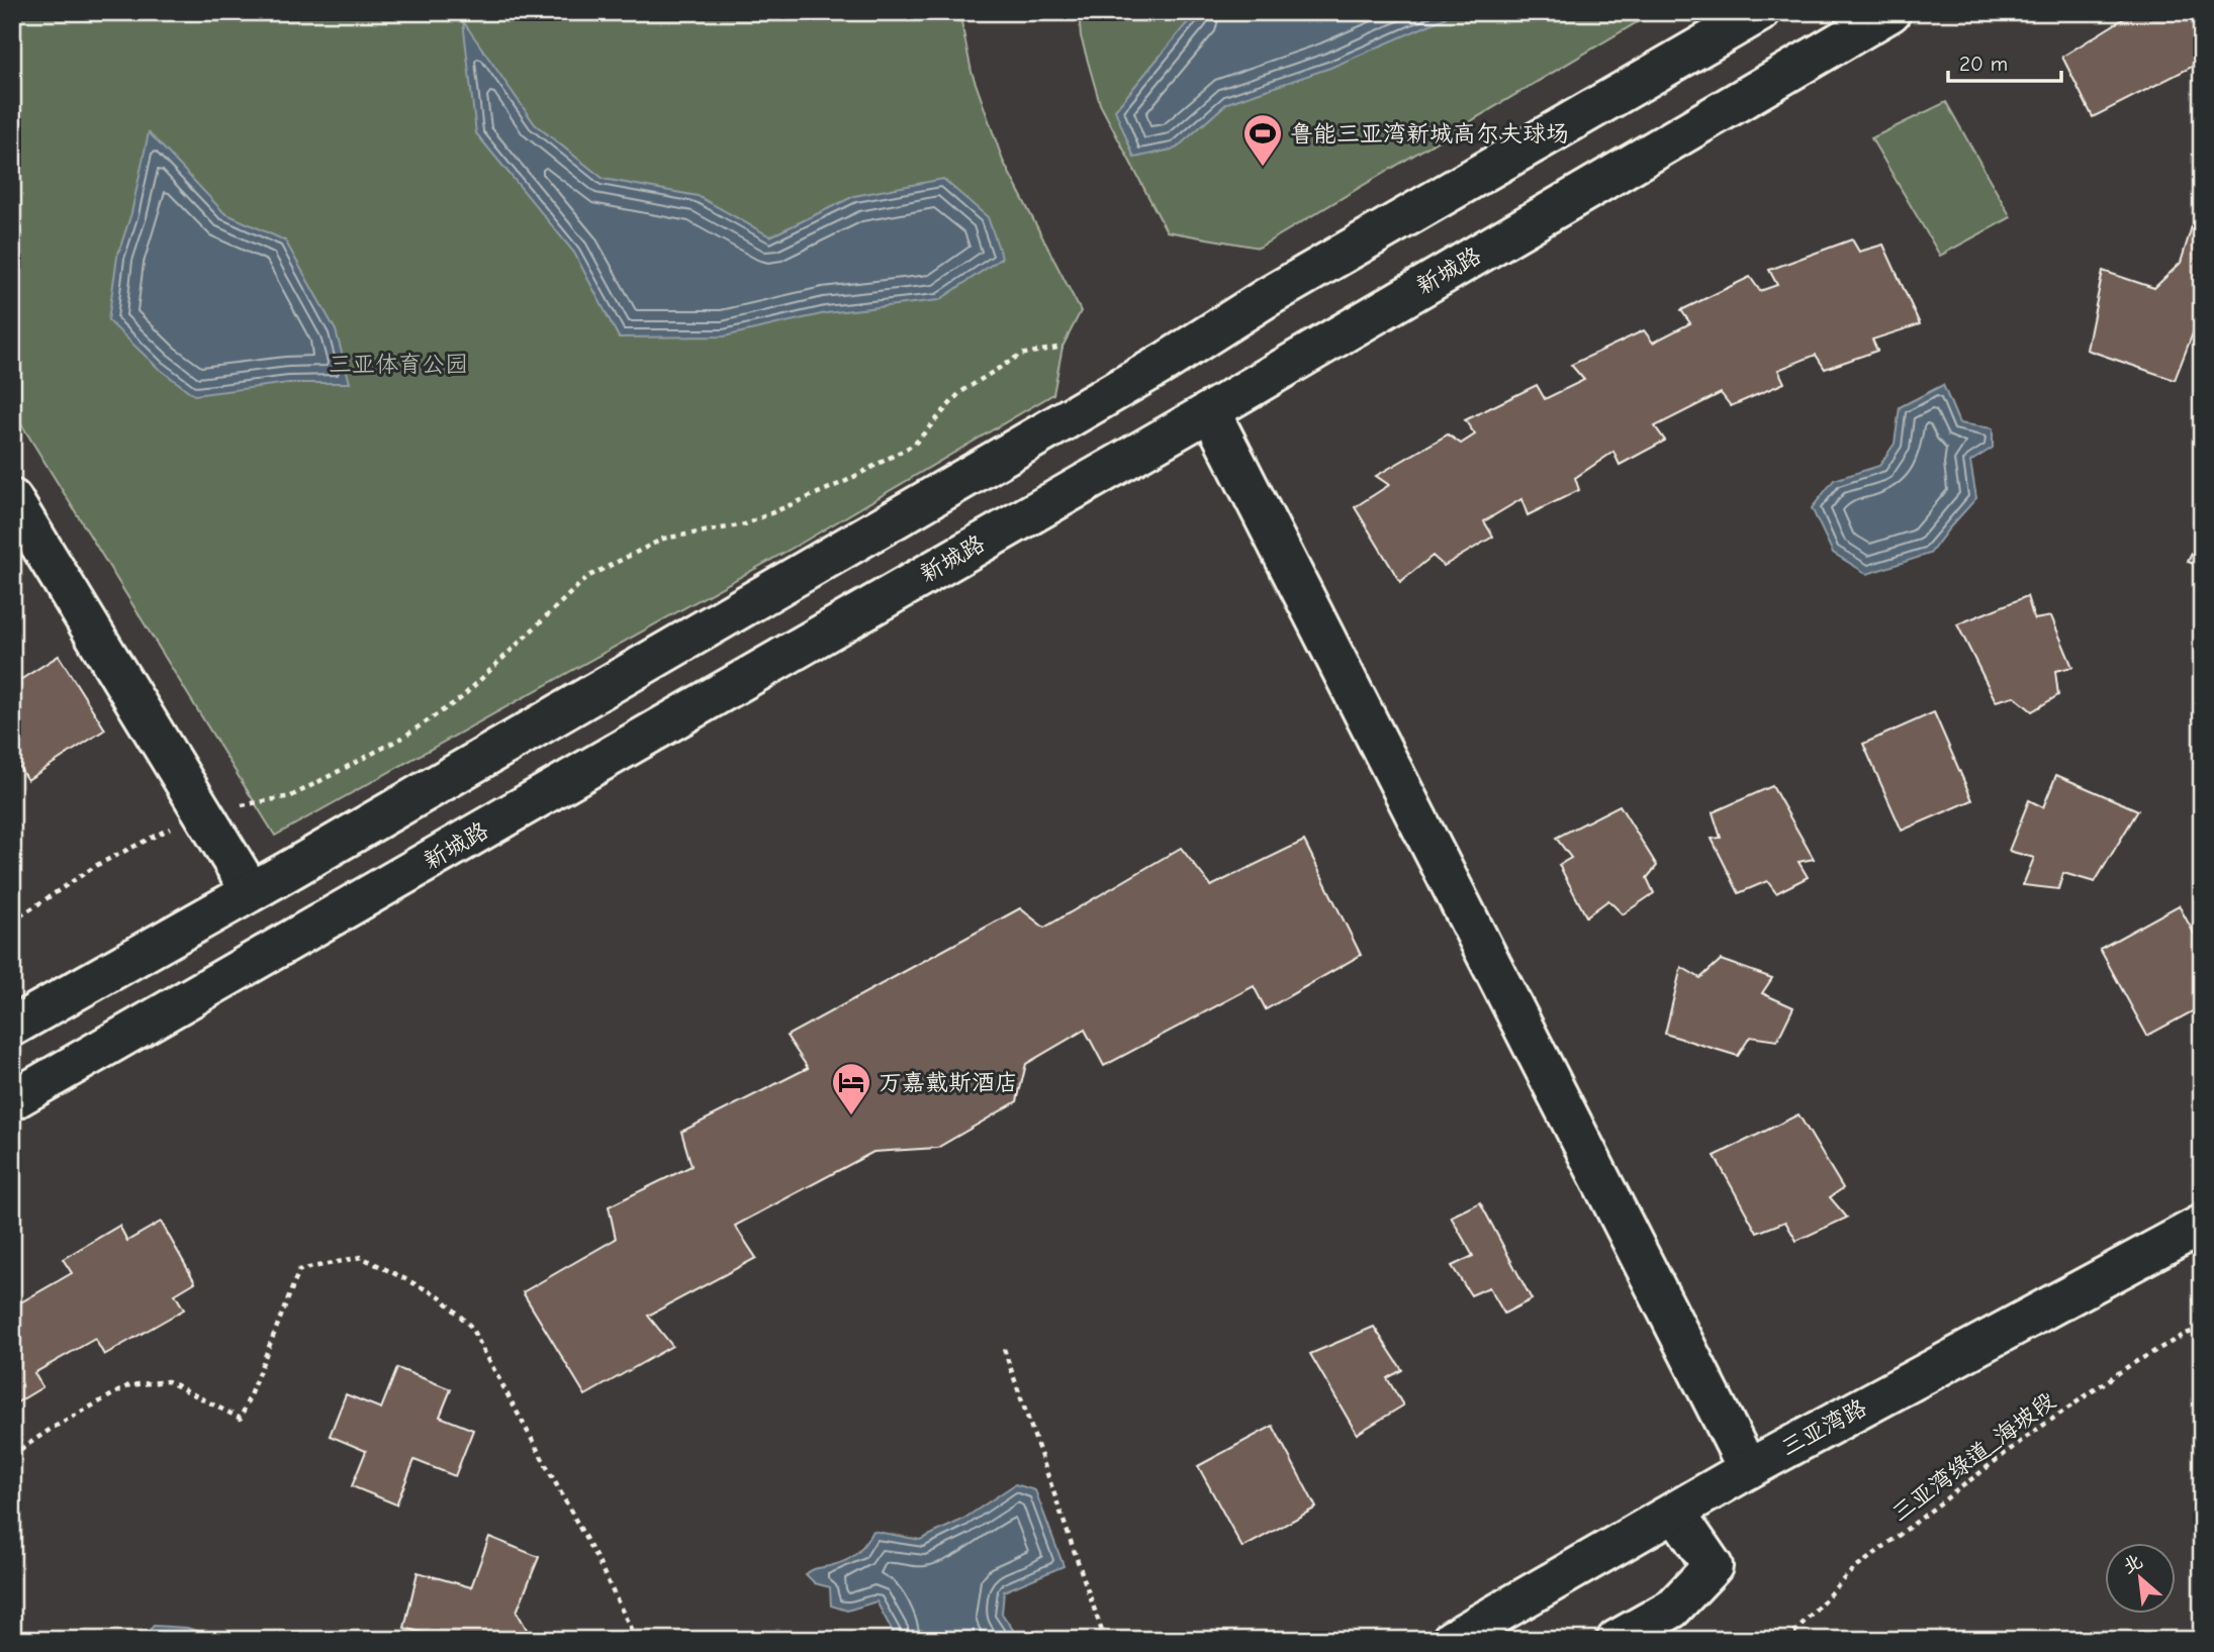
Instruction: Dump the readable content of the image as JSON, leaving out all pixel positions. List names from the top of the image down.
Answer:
{
  "streets": {
    "main road": ["新城路", "三亚湾路"],
    "path": ["三亚湾绿道_海坡段"]
  },
  "parks": ["三亚体育公园"],
  "places": {
    "sports": ["鲁能三亚湾新城高尔夫球场"],
    "hotel": ["万嘉戴斯酒店"]
  },
  "scale_bar": "20 m",
  "north": "top left"
}
